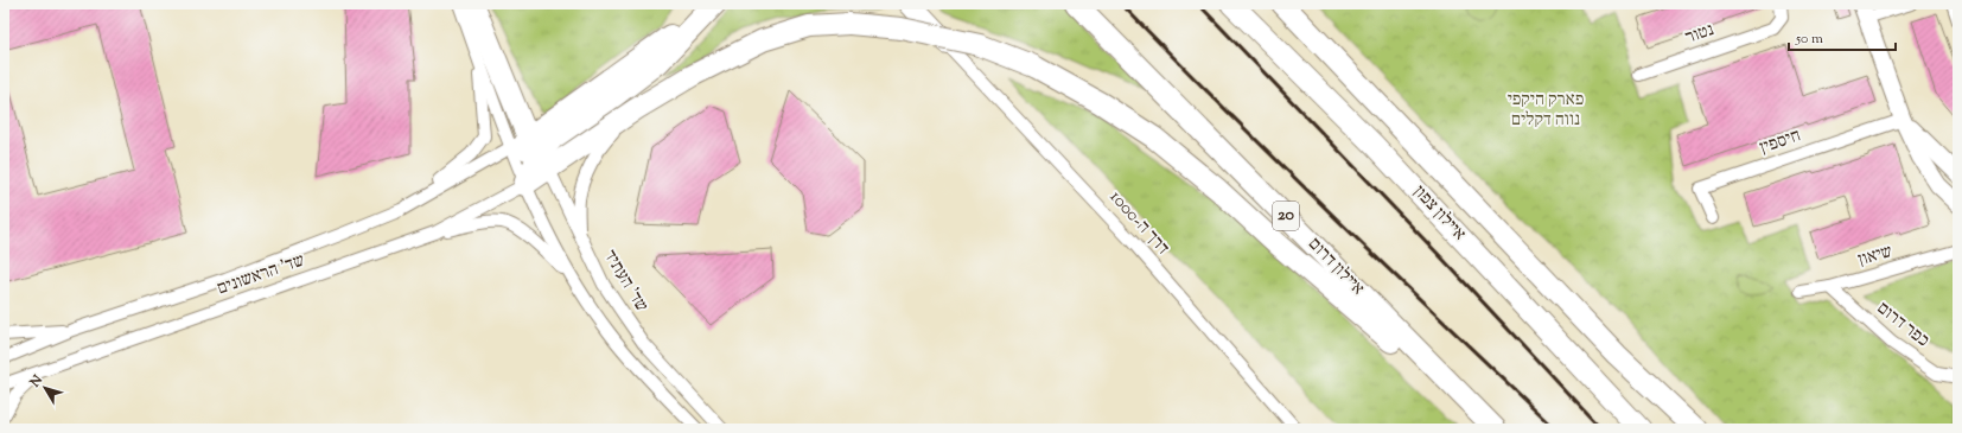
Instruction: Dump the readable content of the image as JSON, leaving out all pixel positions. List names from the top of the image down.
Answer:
{
  "streets": {
    "highway": ["איילון צפון", "20", "איילון דרום"],
    "street": [
      "נטור",
      "חיספין",
      "דרך ה-1000",
      "שיאון",
      "שד' הראשונים",
      "שד' העתיד",
      "כפר דרום"
    ]
  },
  "crossings": [
    ["שיאון", "כפר דרום"],
    ["שד' הראשונים", "שד' העתיד"]
  ],
  "parks": ["פארק היקפי נווה דקלים"],
  "scale_bar": "50 m",
  "north": "top left"
}
